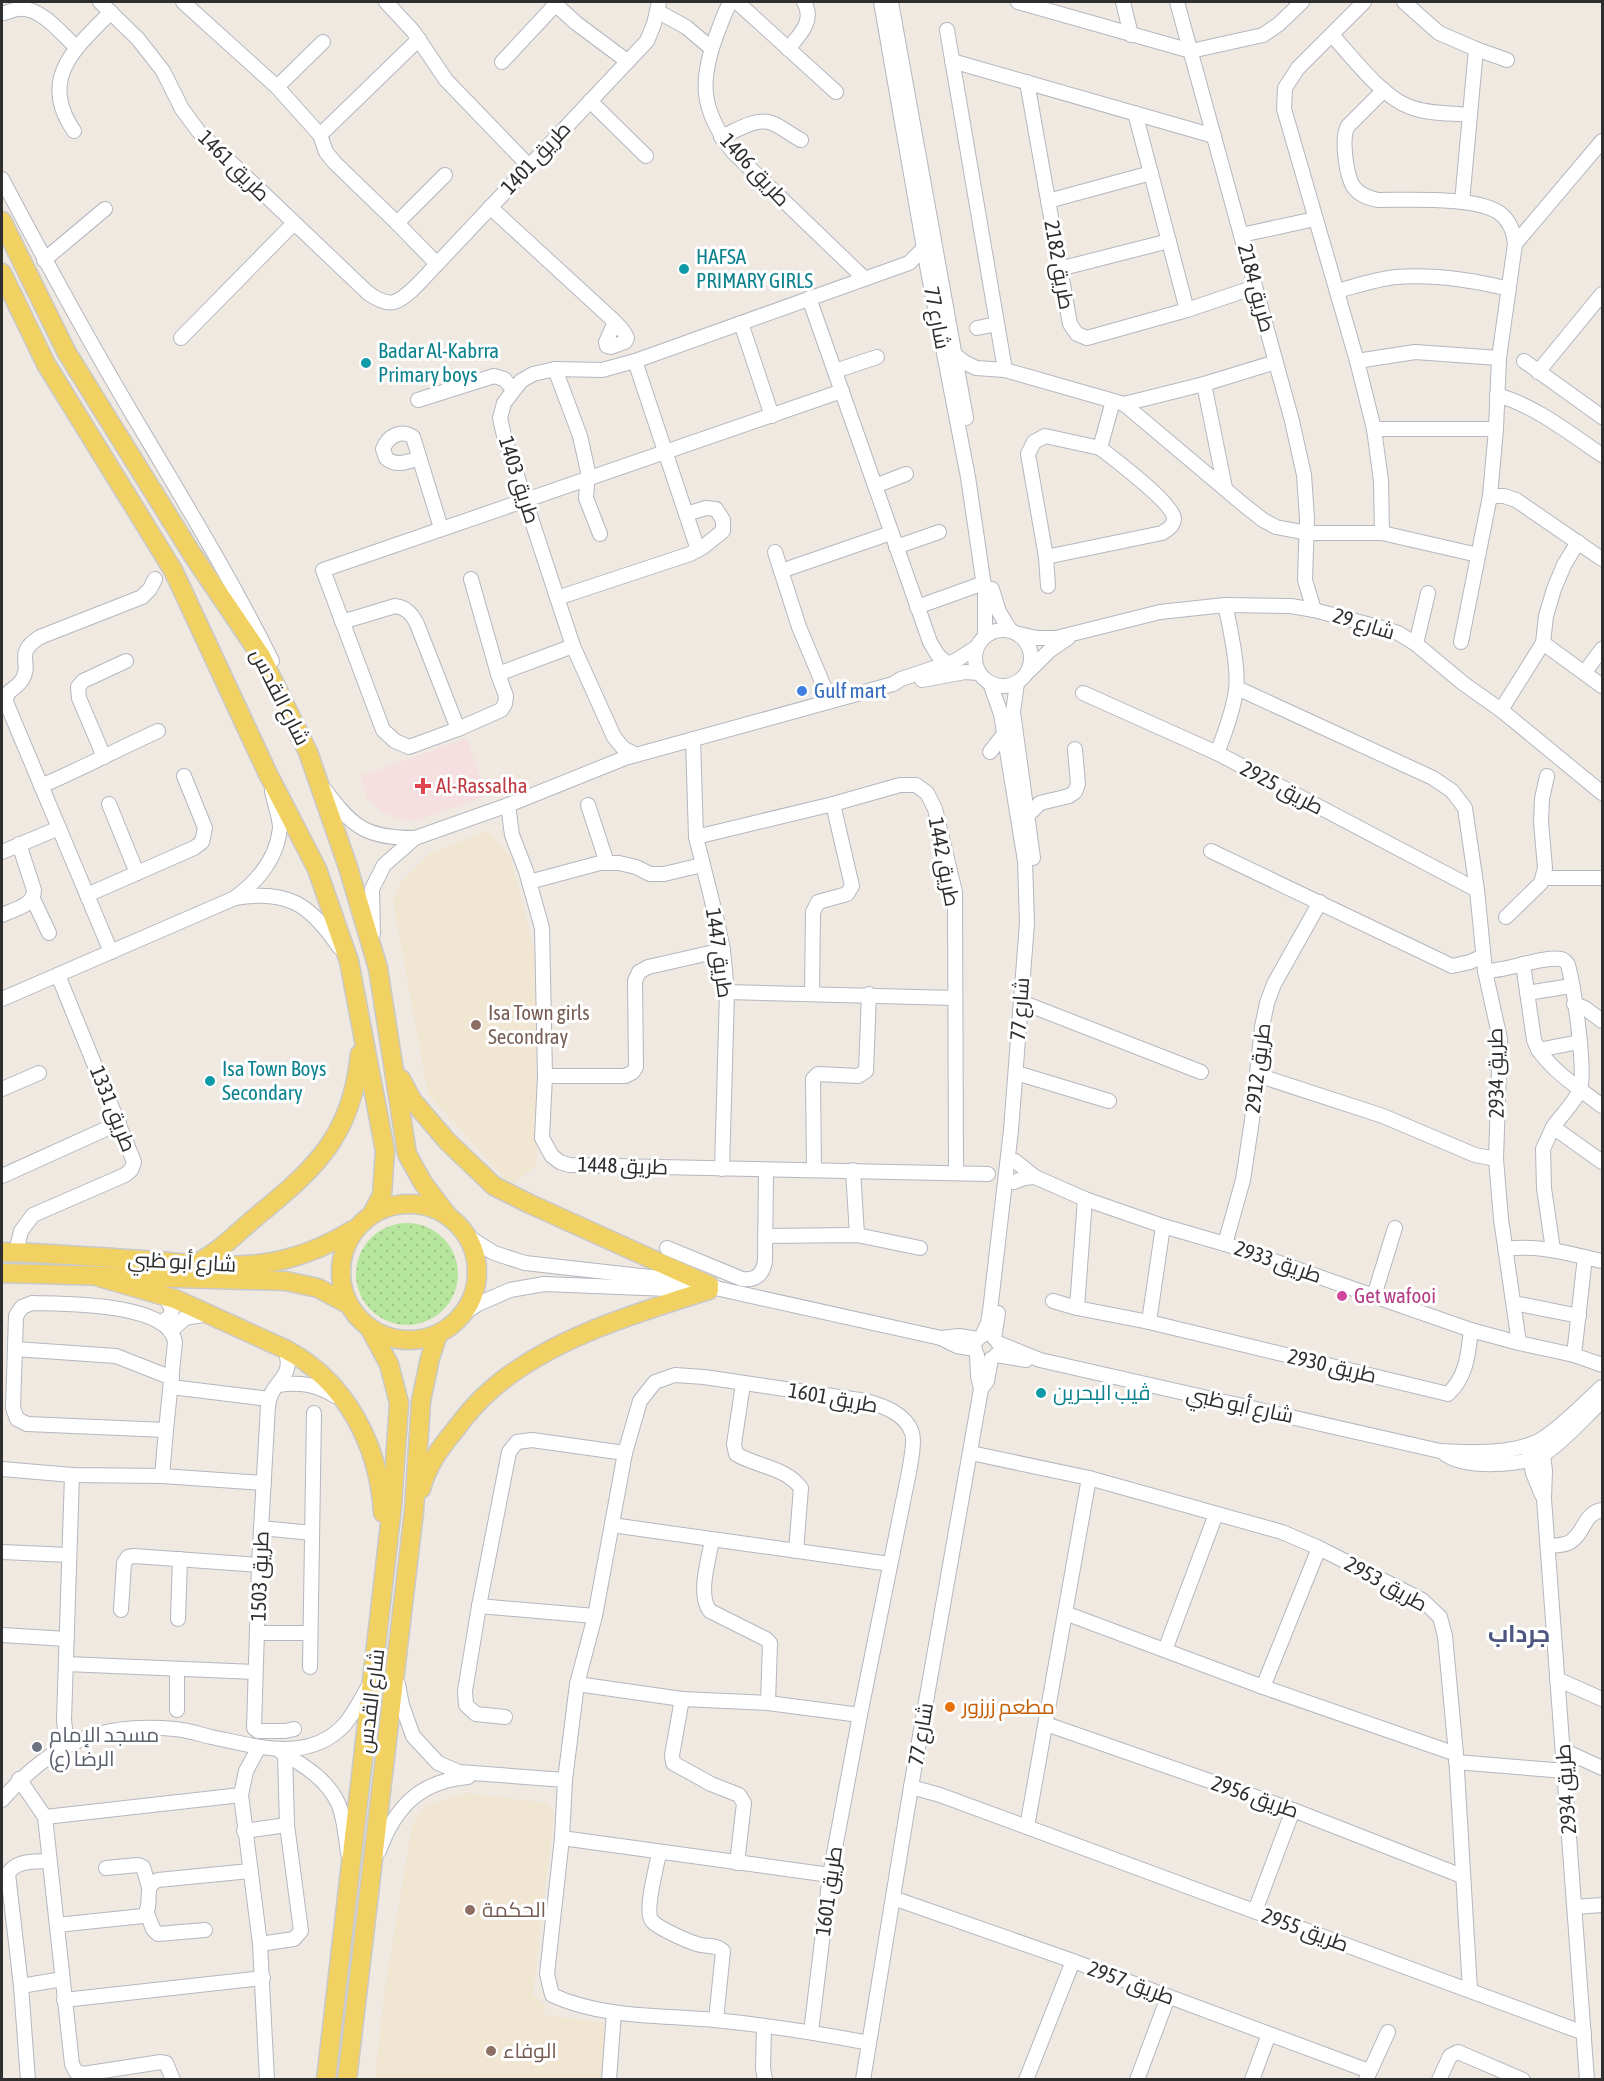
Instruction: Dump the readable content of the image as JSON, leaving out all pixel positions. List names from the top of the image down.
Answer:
{
  "streets": {
    "main road": ["شارع القدس", "شارع أبو ظبي"],
    "street": [
      "طريق 1401",
      "طريق 1461",
      "طريق 1406",
      "طريق 2182",
      "طريق 2184",
      "شارع 77",
      "طريق 1403",
      "شارع 29",
      "طريق 2925",
      "طريق 1442",
      "طريق 1447",
      "طريق 2912",
      "طريق 2934",
      "طريق 1331",
      "طريق 1448",
      "طريق 2933",
      "طريق 2930",
      "طريق 1601",
      "طريق 1503",
      "طريق 2953",
      "طريق 2956",
      "طريق 2955",
      "طريق 2957"
    ]
  },
  "crossings": [
    ["طريق 1401", "طريق 1461"],
    ["طريق 2182", "طريق 2184"],
    ["طريق 2184", "شارع 29"],
    ["شارع 77", "شارع 29"],
    ["شارع 77", "طريق 1448"],
    ["شارع 77", "شارع أبو ظبي"],
    ["شارع 77", "طريق 2933"],
    ["شارع 77", "طريق 2953"],
    ["شارع 77", "طريق 2955"],
    ["شارع 77", "طريق 2957"],
    ["شارع القدس", "شارع أبو ظبي"],
    ["طريق 2925", "طريق 2934"],
    ["طريق 1442", "طريق 1447"],
    ["طريق 1442", "طريق 1448"],
    ["طريق 1447", "طريق 1448"],
    ["طريق 2912", "طريق 2933"],
    ["طريق 2934", "شارع أبو ظبي"],
    ["طريق 2934", "طريق 2933"],
    ["طريق 2934", "طريق 2955"],
    ["طريق 1331", "شارع أبو ظبي"],
    ["طريق 1448", "طريق 2933"],
    ["طريق 2933", "طريق 2930"],
    ["طريق 2953", "طريق 2956"],
    ["طريق 2953", "طريق 2955"]
  ],
  "districts": ["جرداب"],
  "places": {
    "other": [
      "HAFSA PRIMARY GIRLS",
      "Badar Al-Kabrra Primary boys",
      "Gulf mart",
      "Isa Town girls Secondray",
      "Isa Town Boys Secondary",
      "Get wafooi",
      "ڤيب البحرين",
      "مطعم زرزور",
      "مسجد الإمام الرضا (ع)",
      "الحكمة",
      "الوفاء"
    ],
    "health": ["Al-Rassalha"]
  }
}
